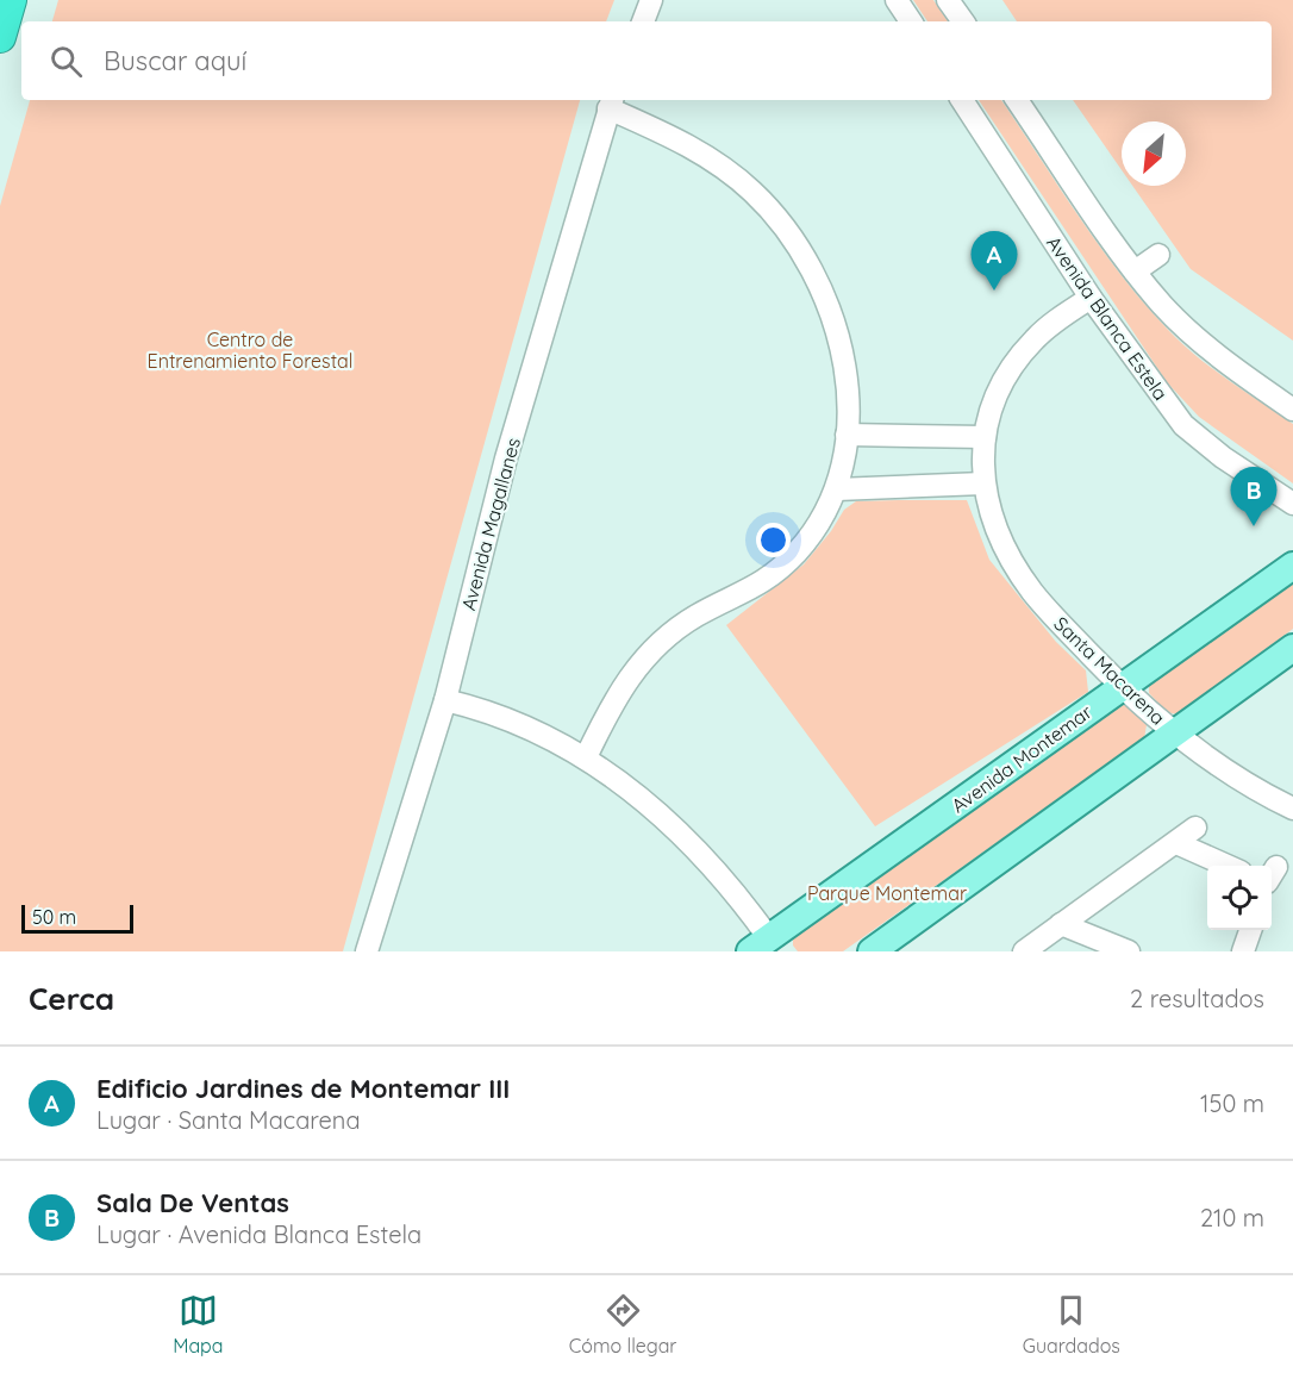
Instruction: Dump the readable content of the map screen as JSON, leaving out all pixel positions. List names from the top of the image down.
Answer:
{
  "streets": {
    "main road": ["Avenida Montemar"],
    "street": ["Avenida Blanca Estela", "Avenida Magallanes", "Santa Macarena"]
  },
  "crossings": [
    ["Avenida Blanca Estela", "Santa Macarena"],
    ["Santa Macarena", "Avenida Montemar"]
  ],
  "parks": ["Centro de Entrenamiento Forestal", "Parque Montemar"],
  "scale_bar": "50 m",
  "north": "bottom left",
  "page": {
    "search": "Buscar aquí",
    "pins": ["A", "B"],
    "scale": "50 m",
    "heading": ["Cerca", "2 resultados"],
    "list": [
      {
        "mark": "A",
        "name": "Edificio Jardines de Montemar III",
        "note": "Lugar · Santa Macarena",
        "value": "150 m"
      },
      {
        "mark": "B",
        "name": "Sala De Ventas",
        "note": "Lugar · Avenida Blanca Estela",
        "value": "210 m"
      }
    ],
    "nav": ["Mapa", "Cómo llegar", "Guardados"]
  }
}
